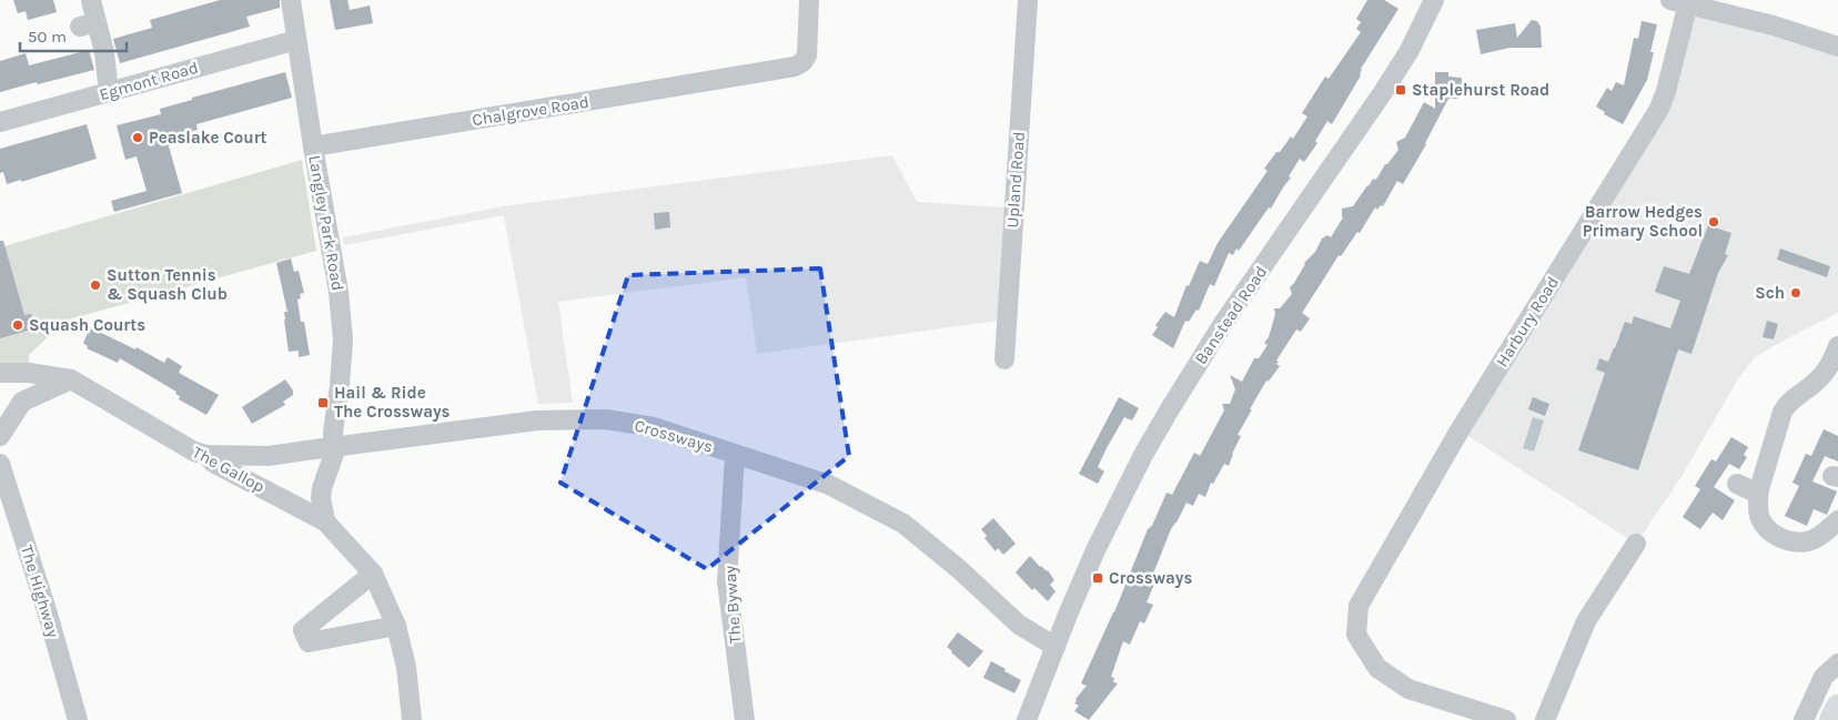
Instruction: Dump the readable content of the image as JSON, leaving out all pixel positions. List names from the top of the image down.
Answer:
{
  "streets": {
    "street": [
      "Egmont Road",
      "Chalgrove Road",
      "Upland Road",
      "Langley Park Road",
      "Banstead Road",
      "Harbury Road",
      "Crossways",
      "The Gallop",
      "The Highway",
      "The Byway"
    ]
  },
  "crossings": [
    ["Egmont Road", "Langley Park Road"],
    ["Chalgrove Road", "Langley Park Road"],
    ["Langley Park Road", "Crossways"],
    ["Banstead Road", "Crossways"],
    ["Crossways", "The Gallop"],
    ["Crossways", "The Byway"]
  ],
  "places": {
    "transit": ["Staplehurst Road", "Hail & Ride The Crossways", "Crossways"],
    "other": [
      "Peaslake Court",
      "Barrow Hedges Primary School",
      "Sutton Tennis & Squash Club",
      "Sch",
      "Squash Courts"
    ]
  },
  "scale_bar": "50 m"
}
